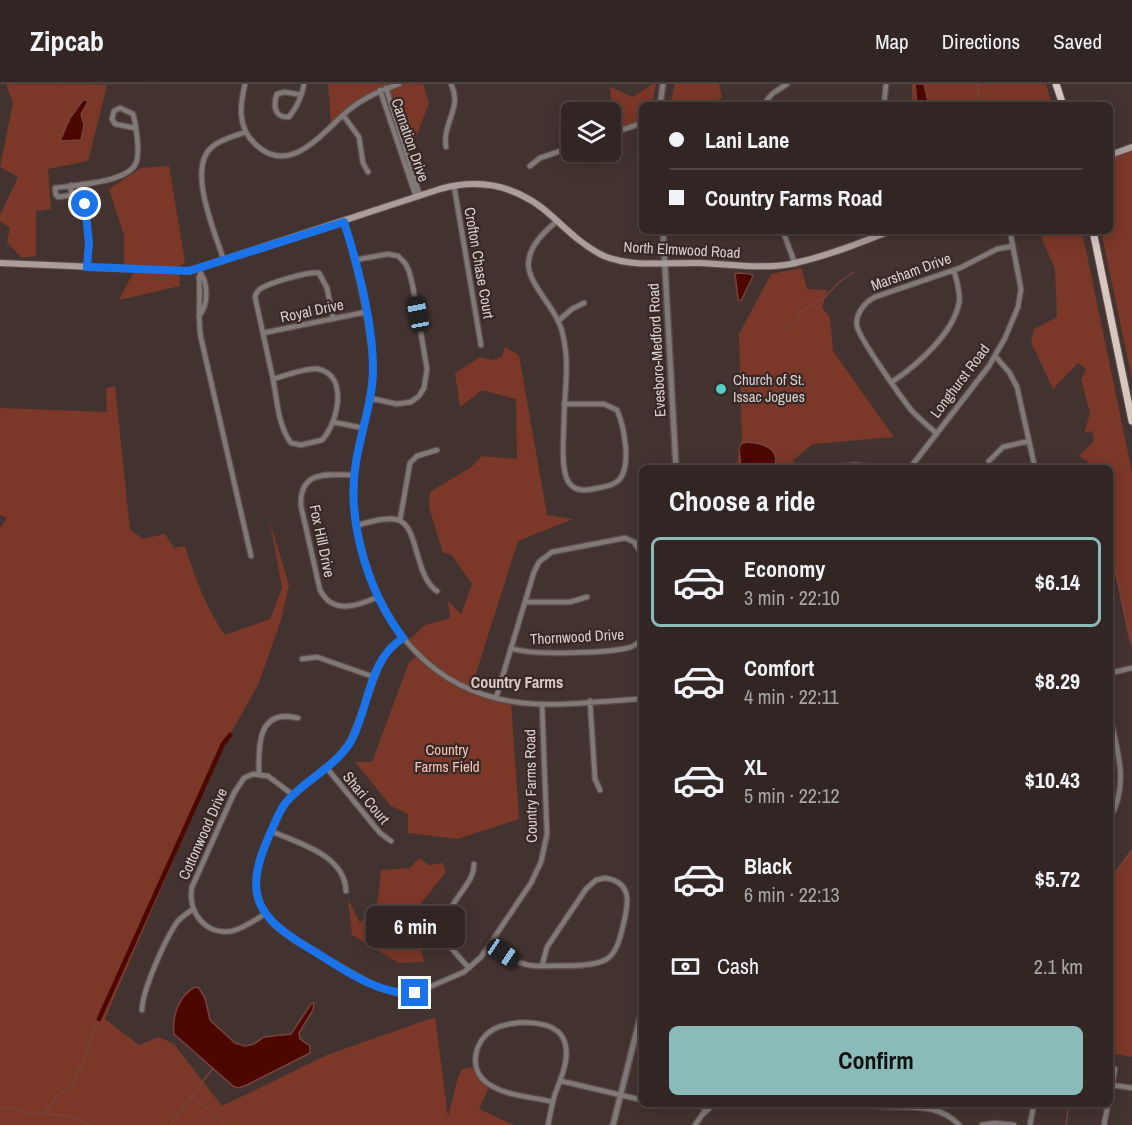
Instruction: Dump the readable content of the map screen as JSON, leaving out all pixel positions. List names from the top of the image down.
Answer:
{
  "streets": {
    "main road": ["North Elmwood Road"],
    "street": [
      "Carnation Drive",
      "Crofton Chase Court",
      "Marsham Drive",
      "Royal Drive",
      "Evesboro-Medford Road",
      "Longhurst Road",
      "Fox Hill Drive",
      "Thornwood Drive",
      "Country Farms Road",
      "Shari Court",
      "Cottonwood Drive"
    ]
  },
  "crossings": [
    ["Carnation Drive", "North Elmwood Road"],
    ["North Elmwood Road", "Crofton Chase Court"],
    ["North Elmwood Road", "Evesboro-Medford Road"],
    ["Marsham Drive", "Longhurst Road"]
  ],
  "districts": ["Country Farms"],
  "parks": ["Country Farms Field"],
  "places": ["Church of St. Issac Jogues"],
  "page": {
    "header": "Zipcab",
    "nav": ["Map", "Directions", "Saved"],
    "banner": ["Lani Lane", "Country Farms Road"],
    "heading": "Choose a ride",
    "list": [
      {
        "name": "Economy",
        "note": "3 min · 22:10",
        "value": "$6.14"
      },
      {
        "name": "Comfort",
        "note": "4 min · 22:11",
        "value": "$8.29"
      },
      {
        "name": "XL",
        "note": "5 min · 22:12",
        "value": "$10.43"
      },
      {
        "name": "Black",
        "note": "6 min · 22:13",
        "value": "$5.72"
      }
    ],
    "bubble": "6 min",
    "pay": ["Cash", "2.1 km"],
    "buttons": "Confirm"
  }
}
